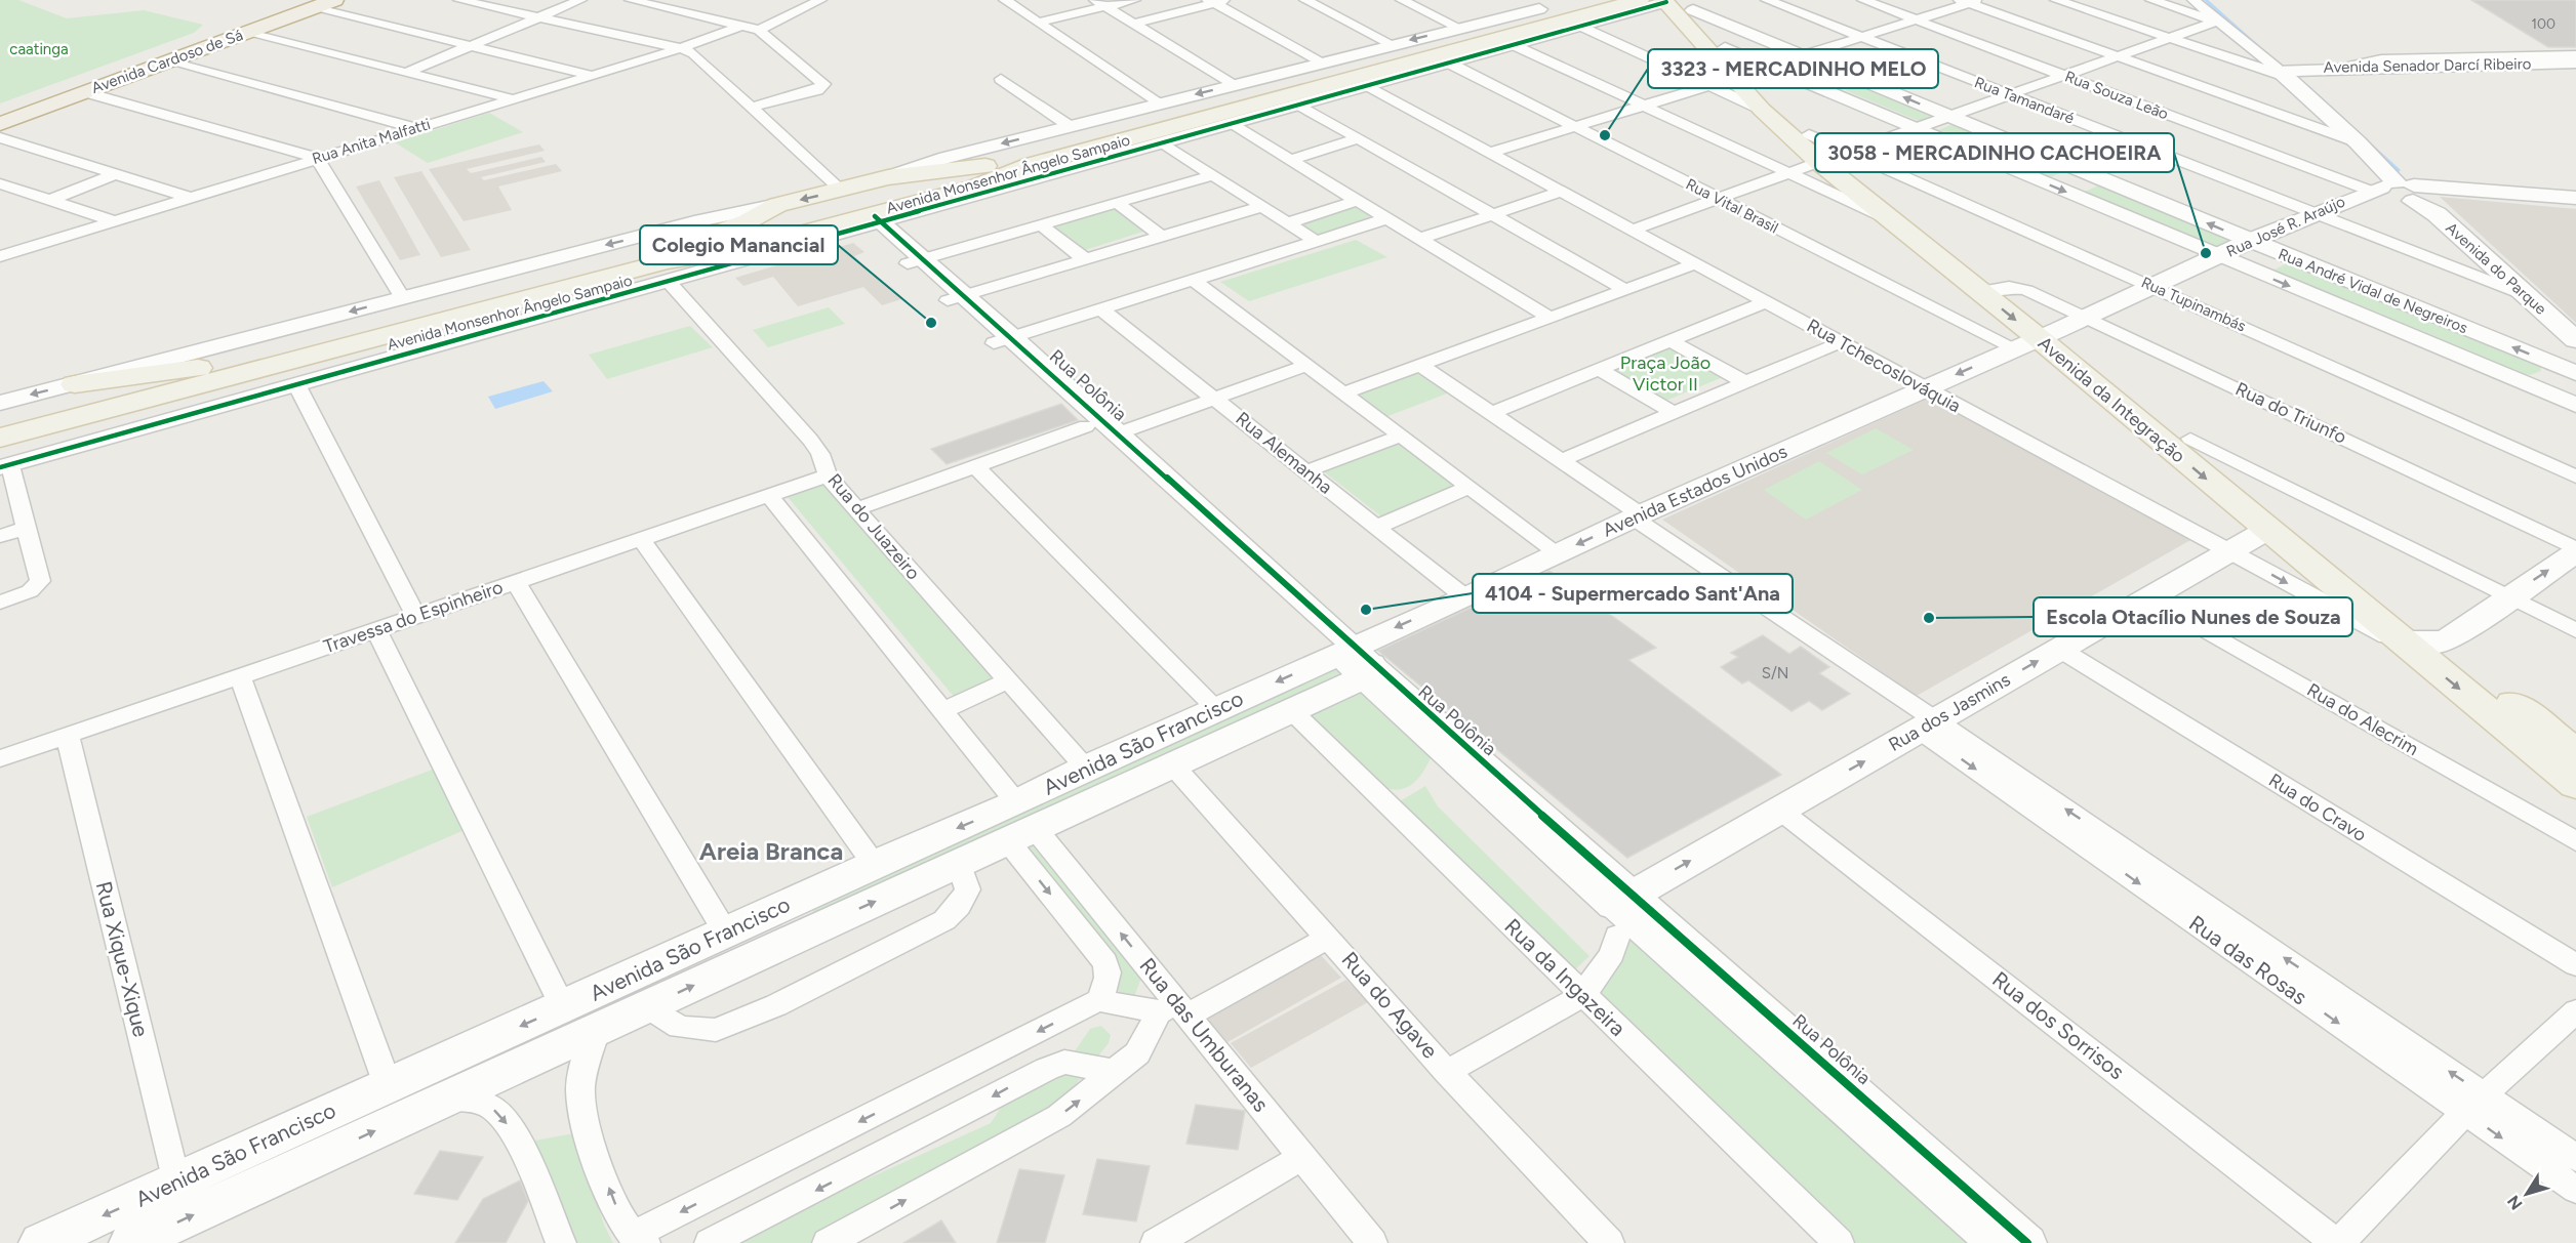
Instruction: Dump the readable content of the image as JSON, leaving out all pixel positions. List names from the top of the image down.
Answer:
{
  "streets": {
    "highway": ["Avenida Cardoso de Sá"],
    "main road": [
      "Avenida Senador Darcí Ribeiro",
      "Avenida Monsenhor Ângelo Sampaio",
      "Rua José R. Araújo",
      "Avenida do Parque",
      "Rua Polônia",
      "Avenida da Integração",
      "Avenida Estados Unidos",
      "Rua dos Jasmins",
      "Avenida São Francisco"
    ],
    "street": [
      "Rua Souza Leão",
      "Rua Tamandaré",
      "Rua Anita Malfatti",
      "Rua Vital Brasil",
      "Rua André Vidal de Negreiros",
      "Rua Tupinambás",
      "Rua Tchecoslováquia",
      "Rua do Triunfo",
      "Rua Alemanha",
      "Rua do Juazeiro",
      "Travessa do Espinheiro",
      "Rua do Alecrim",
      "Rua do Cravo",
      "Rua Xique-Xique",
      "Rua das Rosas",
      "Rua da Ingazeira",
      "Rua do Agave",
      "Rua dos Sorrisos",
      "Rua das Umburanas"
    ]
  },
  "crossings": [
    ["Avenida Senador Darcí Ribeiro", "Avenida do Parque"],
    ["Rua Souza Leão", "Rua José R. Araújo"],
    ["Rua Souza Leão", "Avenida do Parque"],
    ["Rua Tamandaré", "Rua José R. Araújo"],
    ["Rua Tamandaré", "Avenida do Parque"],
    ["Avenida Monsenhor Ângelo Sampaio", "Rua Polônia"],
    ["Avenida Monsenhor Ângelo Sampaio", "Rua do Juazeiro"],
    ["Rua Vital Brasil", "Rua José R. Araújo"],
    ["Rua Vital Brasil", "Avenida da Integração"],
    ["Rua Vital Brasil", "Avenida Estados Unidos"],
    ["Rua José R. Araújo", "Avenida do Parque"],
    ["Rua José R. Araújo", "Rua André Vidal de Negreiros"],
    ["Rua José R. Araújo", "Rua Tupinambás"],
    ["Rua José R. Araújo", "Avenida da Integração"],
    ["Rua José R. Araújo", "Rua do Triunfo"],
    ["Rua José R. Araújo", "Avenida Estados Unidos"],
    ["Rua André Vidal de Negreiros", "Avenida da Integração"],
    ["Rua Tupinambás", "Avenida da Integração"],
    ["Rua Tchecoslováquia", "Avenida da Integração"],
    ["Rua Tchecoslováquia", "Avenida Estados Unidos"],
    ["Rua Tchecoslováquia", "Rua dos Jasmins"],
    ["Rua Polônia", "Avenida Estados Unidos"],
    ["Rua Polônia", "Rua dos Jasmins"],
    ["Rua Polônia", "Avenida São Francisco"],
    ["Avenida da Integração", "Rua do Triunfo"],
    ["Avenida da Integração", "Avenida Estados Unidos"],
    ["Avenida da Integração", "Rua dos Jasmins"],
    ["Rua Alemanha", "Avenida Estados Unidos"],
    ["Avenida Estados Unidos", "Avenida São Francisco"],
    ["Avenida Estados Unidos", "Rua das Rosas"],
    ["Rua do Juazeiro", "Travessa do Espinheiro"],
    ["Rua do Juazeiro", "Avenida São Francisco"],
    ["Travessa do Espinheiro", "Rua Xique-Xique"],
    ["Rua dos Jasmins", "Rua do Alecrim"],
    ["Rua dos Jasmins", "Rua do Cravo"],
    ["Rua dos Jasmins", "Rua das Rosas"],
    ["Rua dos Jasmins", "Rua dos Sorrisos"],
    ["Avenida São Francisco", "Rua Xique-Xique"],
    ["Avenida São Francisco", "Rua da Ingazeira"],
    ["Avenida São Francisco", "Rua do Agave"],
    ["Avenida São Francisco", "Rua das Umburanas"]
  ],
  "one_way": ["Avenida Estados Unidos", "Rua dos Jasmins"],
  "districts": ["Areia Branca"],
  "parks": ["caatinga", "Praça João Victor II"],
  "places": [
    "3323 - MERCADINHO MELO",
    "3058 - MERCADINHO CACHOEIRA",
    "Colegio Manancial",
    "4104 - Supermercado Sant'Ana",
    "Escola Otacílio Nunes de Souza"
  ],
  "house_numbers": ["100", "S/N"],
  "north": "bottom left"
}
